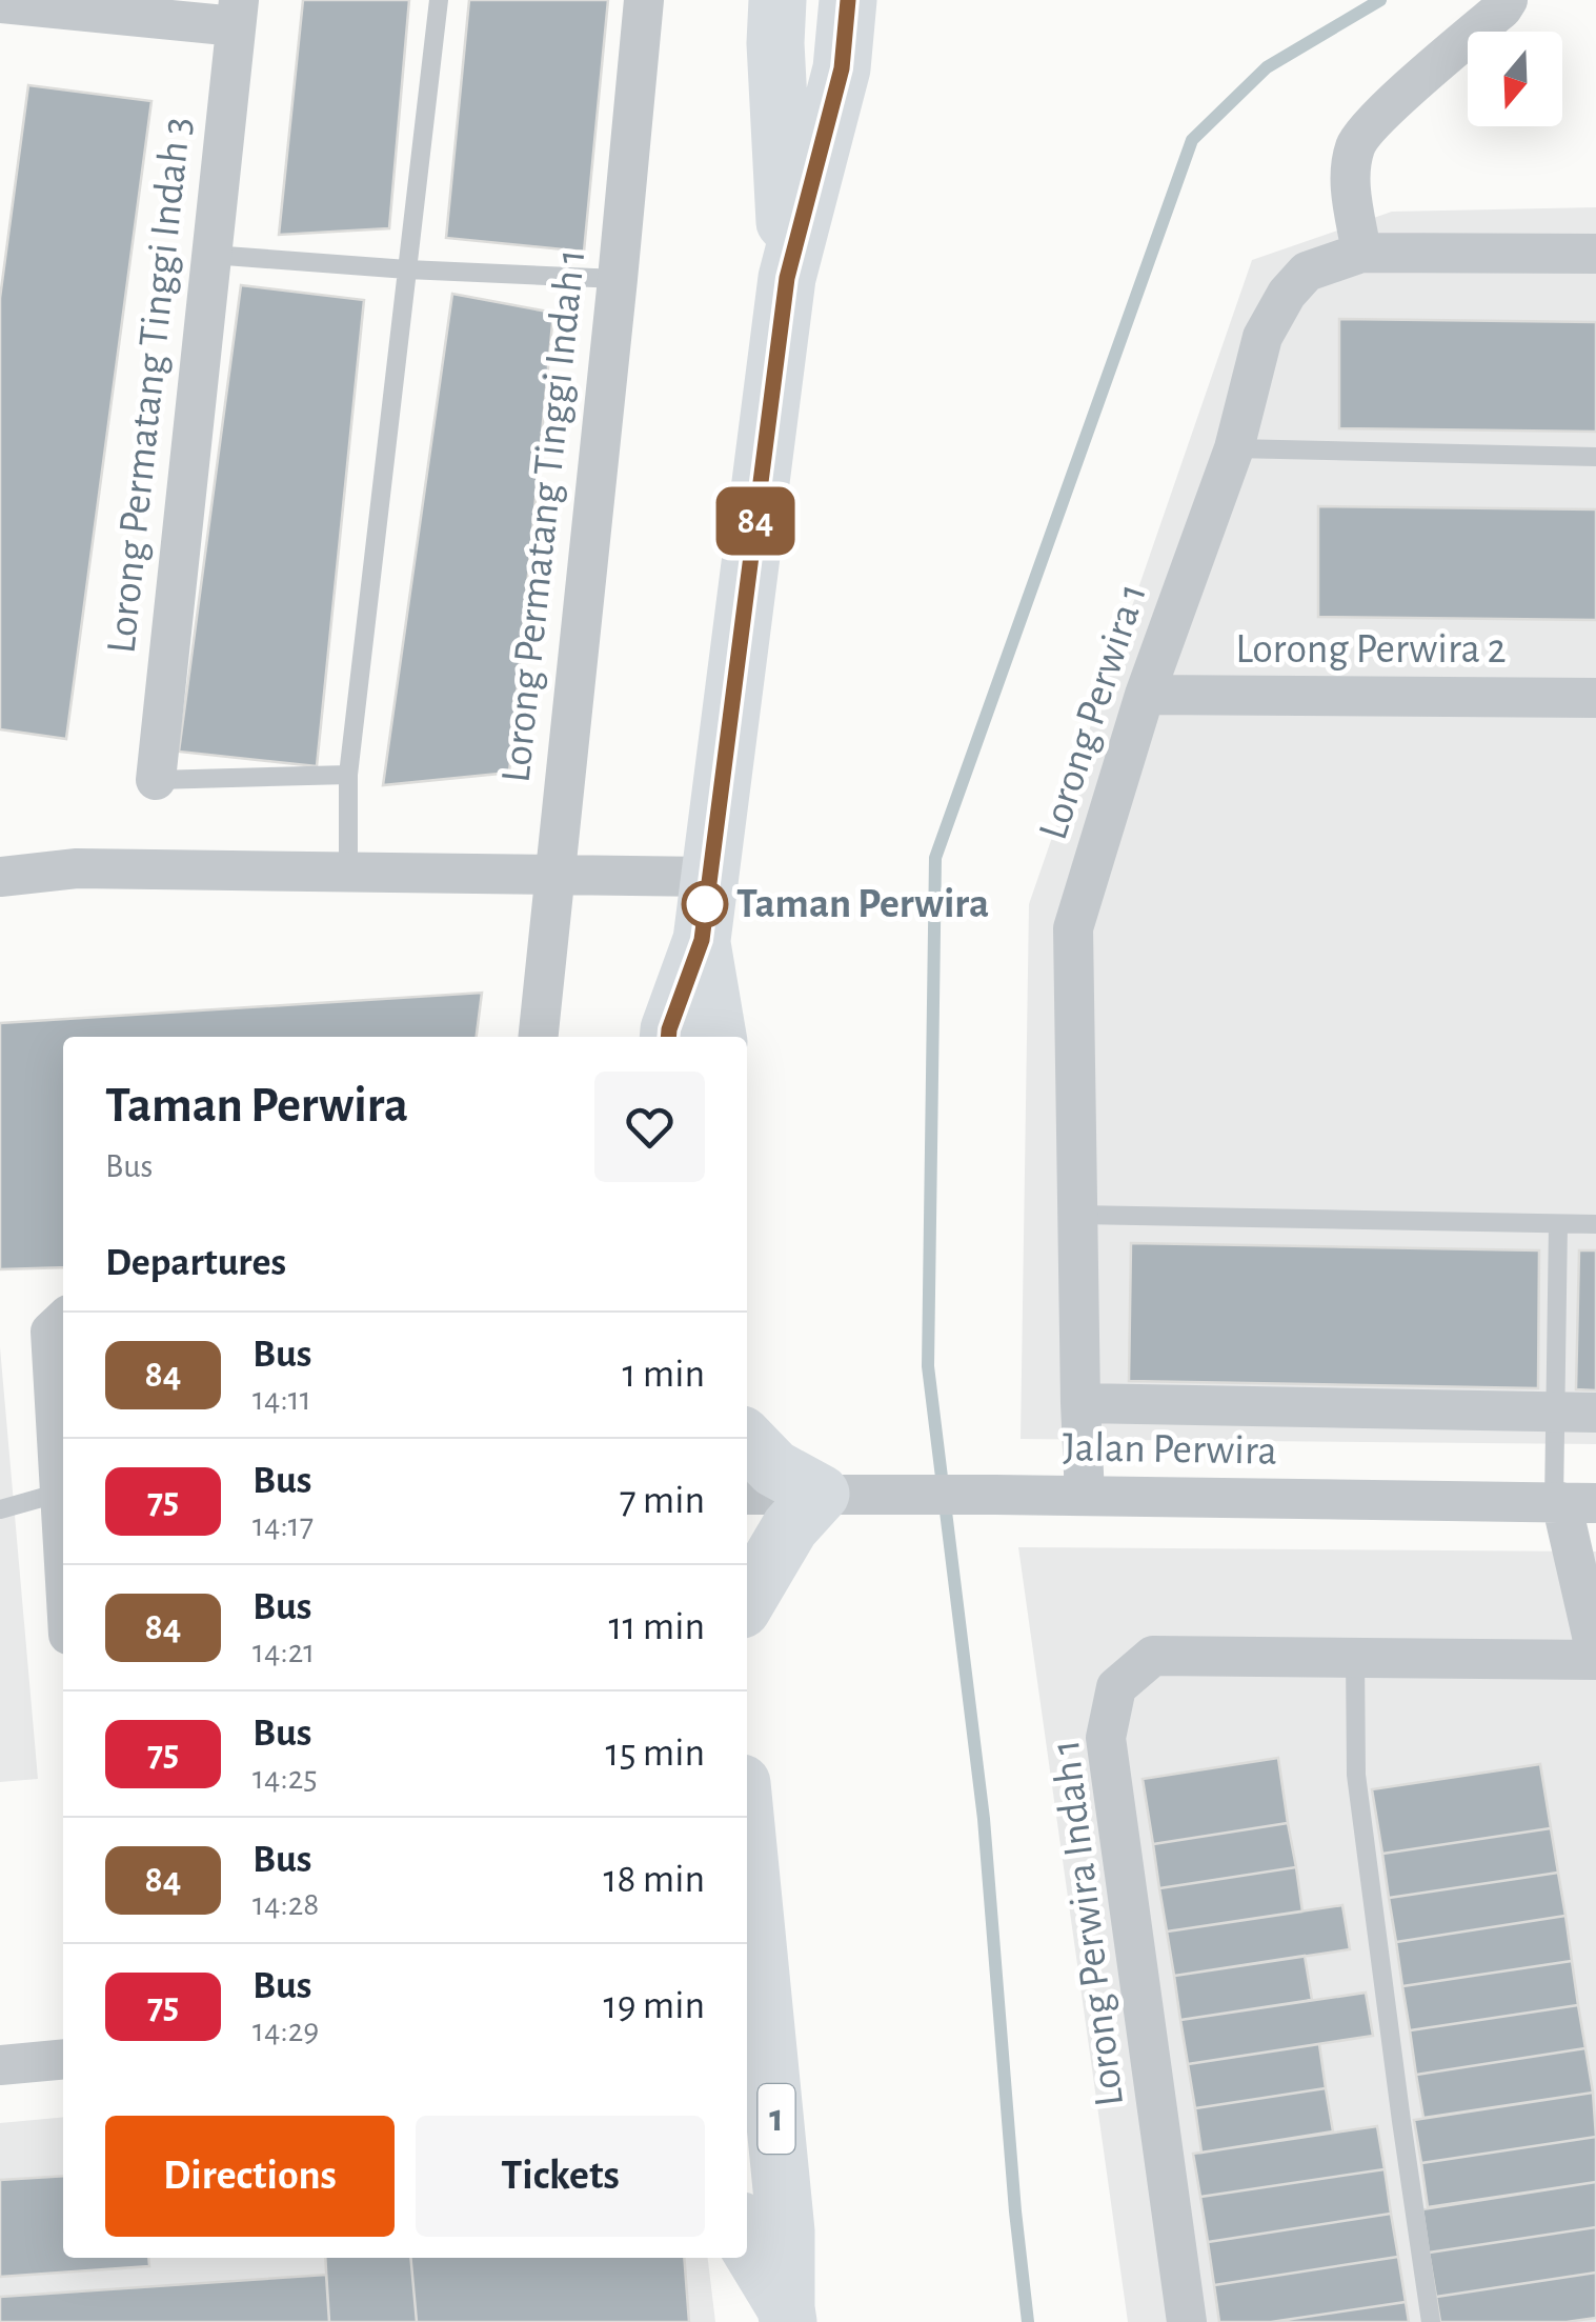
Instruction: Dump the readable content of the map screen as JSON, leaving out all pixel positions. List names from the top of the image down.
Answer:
{
  "streets": {
    "highway": ["1"],
    "street": [
      "Lorong Permatang Tinggi Indah 3",
      "Lorong Permatang Tinggi Indah 1",
      "Lorong Perwira 2",
      "Lorong Perwira 1",
      "Jalan Perwira",
      "Lorong Perwira Indah 1"
    ]
  },
  "crossings": [
    ["Lorong Perwira 2", "Lorong Perwira 1"],
    ["Lorong Perwira 1", "Jalan Perwira"]
  ],
  "places": ["Taman Perwira"],
  "lines": ["bus line 84"],
  "north": "bottom",
  "page": {
    "on_map": "84",
    "heading": [
      ["Taman Perwira", "Bus"],
      "Departures"
    ],
    "list": [
      {
        "mark": "84",
        "name": "Bus",
        "note": "14:11",
        "value": "1 min"
      },
      {
        "mark": "75",
        "name": "Bus",
        "note": "14:17",
        "value": "7 min"
      },
      {
        "mark": "84",
        "name": "Bus",
        "note": "14:21",
        "value": "11 min"
      },
      {
        "mark": "75",
        "name": "Bus",
        "note": "14:25",
        "value": "15 min"
      },
      {
        "mark": "84",
        "name": "Bus",
        "note": "14:28",
        "value": "18 min"
      },
      {
        "mark": "75",
        "name": "Bus",
        "note": "14:29",
        "value": "19 min"
      }
    ],
    "buttons": ["Directions", "Tickets"]
  }
}
